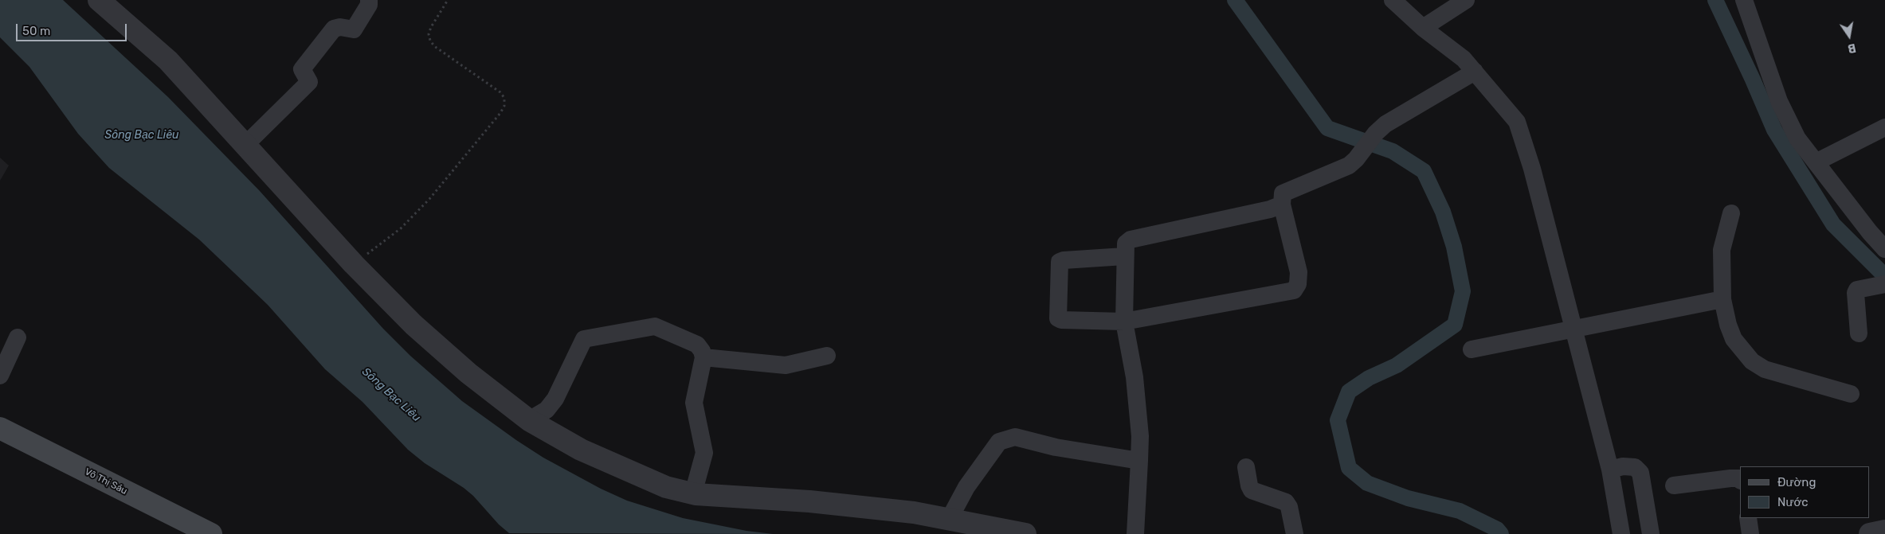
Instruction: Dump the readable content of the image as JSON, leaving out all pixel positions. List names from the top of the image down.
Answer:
{
  "streets": {
    "main road": ["Võ Thị Sáu"]
  },
  "water": ["Sông Bạc Liêu"],
  "legend": ["Đường", "Nước"],
  "scale_bar": "50 m",
  "north": "bottom"
}
